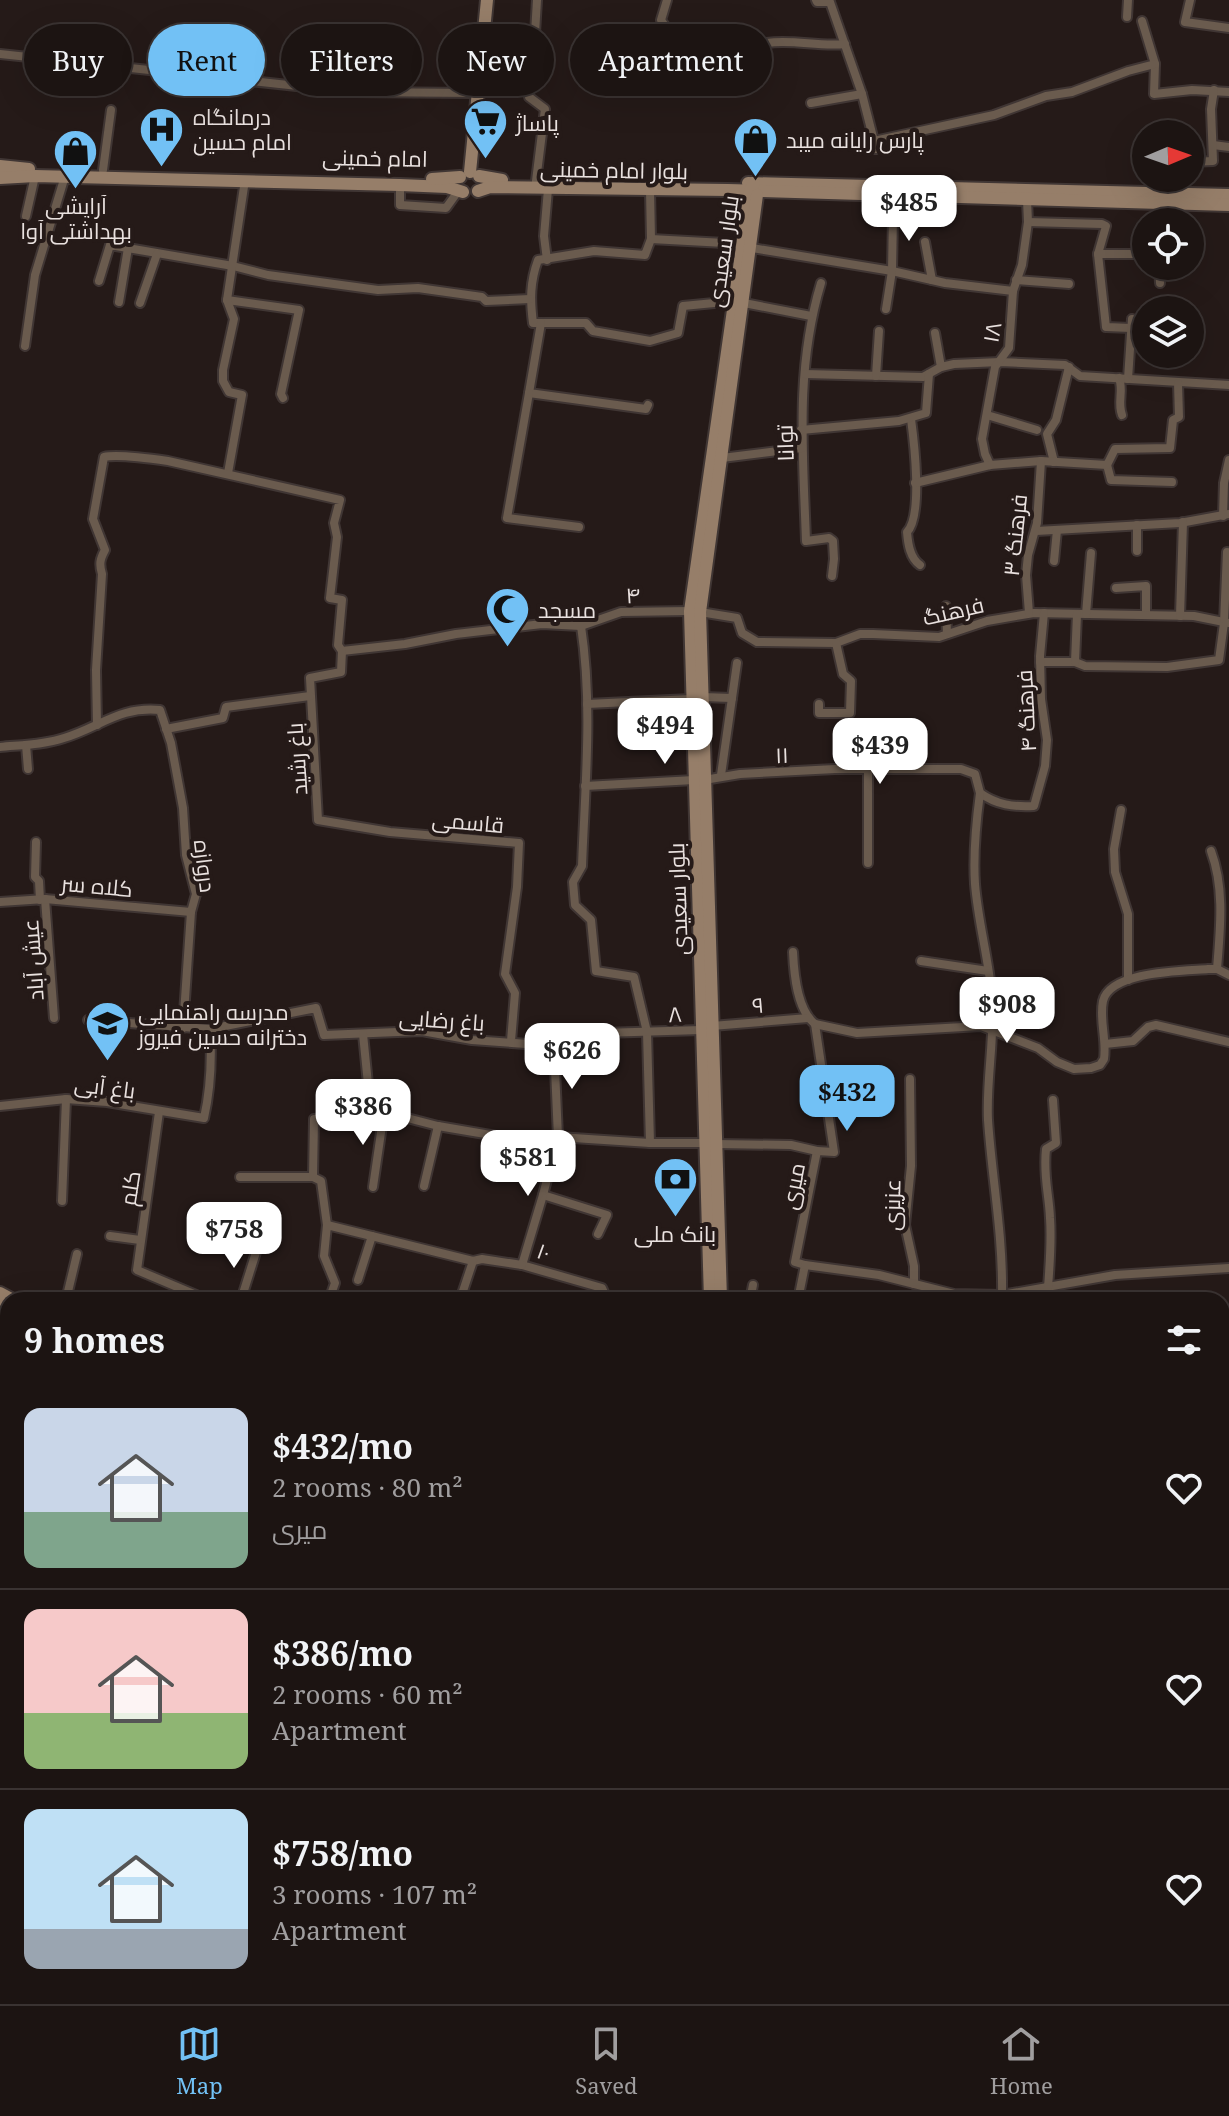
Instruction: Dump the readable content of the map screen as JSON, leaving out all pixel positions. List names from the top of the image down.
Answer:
{
  "streets": {
    "main road": ["امام خمینی", "بلوار امام خمینی", "بلوار سعیدی"],
    "street": [
      "۱۸",
      "توانا",
      "فرهنگ ۳",
      "۴",
      "فرهنگ",
      "فرهنگ ۴",
      "۱۱",
      "باغ رشید",
      "قاسمی",
      "دروازه",
      "کلاه سر",
      "عیش آباد",
      "۹",
      "۸",
      "باغ رضایی",
      "باغ آبی",
      "میری",
      "کلم",
      "عزیزی",
      "۱۰"
    ]
  },
  "crossings": [
    ["امام خمینی", "بلوار امام خمینی"],
    ["بلوار امام خمینی", "بلوار سعیدی"],
    ["بلوار امام خمینی", "۱۸"],
    ["بلوار سعیدی", "۴"],
    ["بلوار سعیدی", "فرهنگ"],
    ["بلوار سعیدی", "۱۱"],
    ["بلوار سعیدی", "۹"],
    ["بلوار سعیدی", "۸"],
    ["فرهنگ ۳", "فرهنگ"],
    ["۴", "فرهنگ"],
    ["فرهنگ", "فرهنگ ۴"],
    ["فرهنگ ۴", "۱۱"],
    ["باغ رشید", "قاسمی"],
    ["قاسمی", "۸"],
    ["قاسمی", "باغ رضایی"],
    ["دروازه", "کلاه سر"],
    ["کلاه سر", "عیش آباد"],
    ["۹", "۸"],
    ["۹", "میری"],
    ["۸", "باغ رضایی"],
    ["باغ رضایی", "باغ آبی"],
    ["باغ آبی", "کلم"]
  ],
  "places": {
    "supermarket": ["پاساژ"],
    "hospital": ["درمانگاه امام حسین"],
    "shop": ["پارس رایانه میبد", "آرایشی بهداشتی آوا"],
    "mosque": ["مسجد"],
    "school or university": ["مدرسه راهنمایی دخترانه حسین فیروز"],
    "bank": ["بانک ملی"]
  },
  "north": "right",
  "page": {
    "chip": [
      "Buy",
      "Rent",
      "Filters",
      "New",
      "Apartment"
    ],
    "price": [
      "$485",
      "$494",
      "$439",
      "$908",
      "$626",
      "$432",
      "$386",
      "$581",
      "$758"
    ],
    "heading": "9 homes",
    "list": [
      {
        "name": "$432/mo",
        "note": "2 rooms · 80 m² · میری"
      },
      {
        "name": "$386/mo",
        "note": "2 rooms · 60 m² · Apartment"
      },
      {
        "name": "$758/mo",
        "note": "3 rooms · 107 m² · Apartment"
      }
    ],
    "tabs": ["Map", "Saved", "Home"]
  }
}
